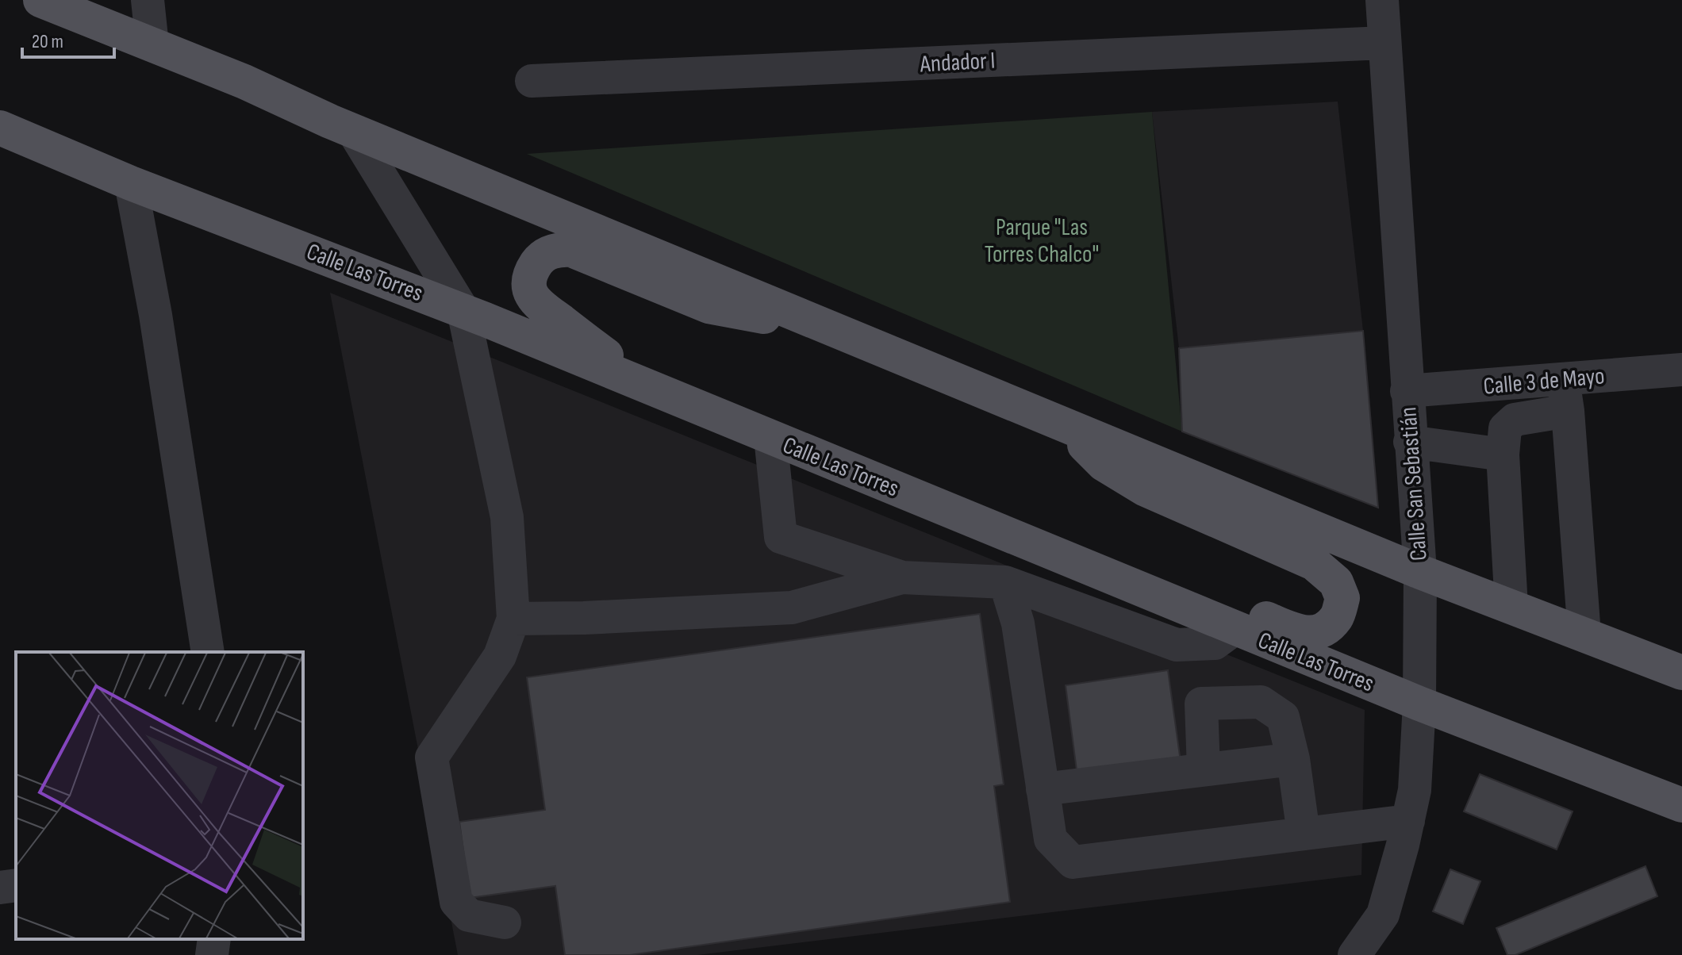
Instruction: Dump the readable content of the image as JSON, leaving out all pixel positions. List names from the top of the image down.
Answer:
{
  "streets": {
    "main road": ["Calle Las Torres"],
    "street": ["Andador I", "Calle 3 de Mayo", "Calle San Sebastián"]
  },
  "crossings": [
    ["Andador I", "Calle San Sebastián"],
    ["Calle Las Torres", "Calle San Sebastián"],
    ["Calle 3 de Mayo", "Calle San Sebastián"]
  ],
  "parks": ["Parque \"Las Torres Chalco\""],
  "scale_bar": "20 m"
}
